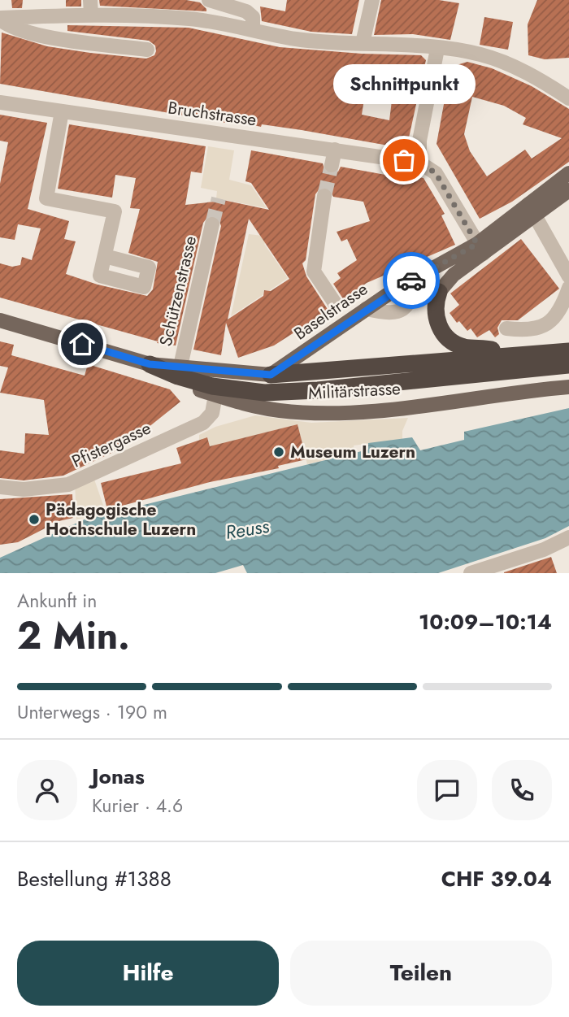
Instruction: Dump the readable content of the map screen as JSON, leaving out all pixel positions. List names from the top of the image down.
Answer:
{
  "streets": {
    "main road": ["Baselstrasse", "Militärstrasse"],
    "street": ["Bruchstrasse", "Schützenstrasse", "Pfistergasse"]
  },
  "crossings": [
    ["Militärstrasse", "Pfistergasse"]
  ],
  "water": ["Reuss"],
  "places": ["Schnittpunkt", "Museum Luzern", "Pädagogische Hochschule Luzern"],
  "page": {
    "bubble": "Schnittpunkt",
    "heading": ["2 Min.", "Ankunft in", "10:09–10:14"],
    "panel": [
      "Jonas",
      "Kurier · 4.6",
      "Bestellung #1388",
      "CHF 39.04"
    ],
    "bar": "Unterwegs · 190 m",
    "buttons": ["Hilfe", "Teilen"]
  }
}
